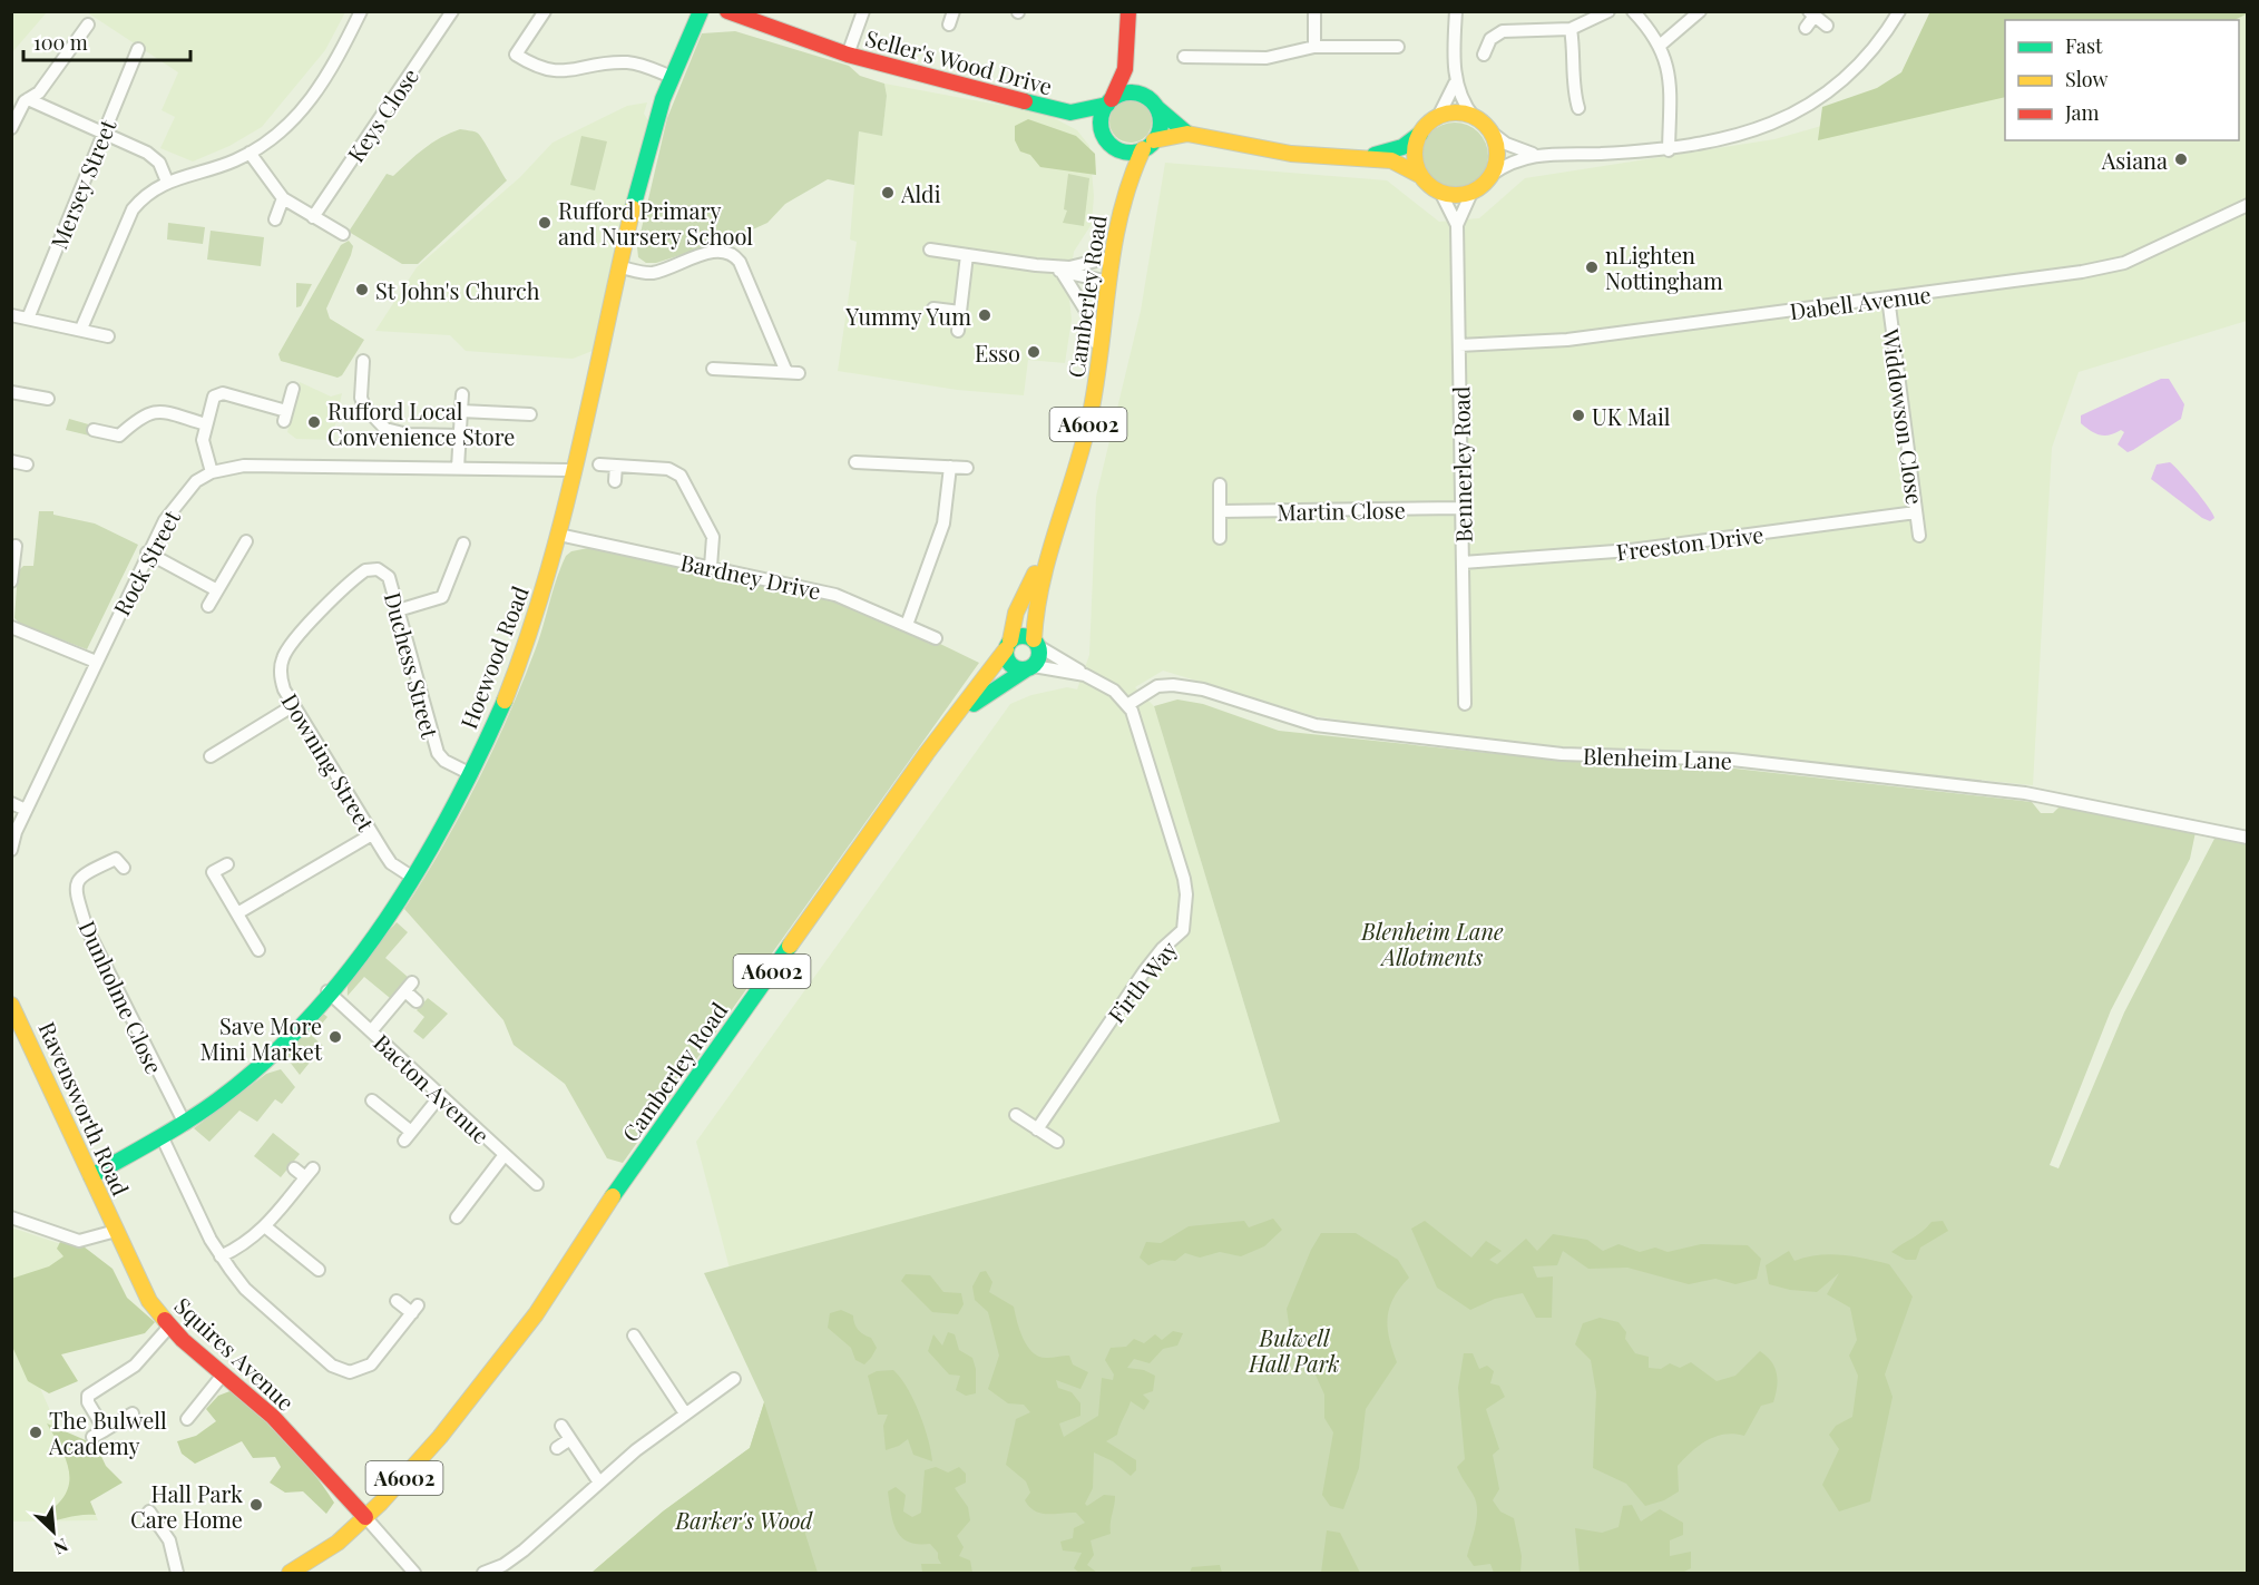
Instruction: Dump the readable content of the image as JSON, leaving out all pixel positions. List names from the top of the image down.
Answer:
{
  "streets": {
    "street": [
      "Seller's Wood Drive",
      "Keys Close",
      "Mersey Street",
      "Camberley Road",
      "Dabell Avenue",
      "Widdowson Close",
      "A6002",
      "Bennerley Road",
      "Martin Close",
      "Freeston Drive",
      "Rock Street",
      "Bardney Drive",
      "Hoewood Road",
      "Duchess Street",
      "Blenheim Lane",
      "Downing Street",
      "Firth Way",
      "Dunholme Close",
      "Bacton Avenue",
      "Ravensworth Road",
      "Squires Avenue"
    ]
  },
  "crossings": [
    ["Seller's Wood Drive", "Camberley Road"],
    ["Camberley Road", "A6002"],
    ["Camberley Road", "Squires Avenue"],
    ["Dabell Avenue", "Widdowson Close"],
    ["Dabell Avenue", "Bennerley Road"],
    ["Widdowson Close", "Freeston Drive"],
    ["A6002", "Squires Avenue"],
    ["Bennerley Road", "Martin Close"],
    ["Bennerley Road", "Freeston Drive"],
    ["Rock Street", "Hoewood Road"],
    ["Bardney Drive", "Hoewood Road"],
    ["Hoewood Road", "Duchess Street"],
    ["Hoewood Road", "Downing Street"],
    ["Hoewood Road", "Dunholme Close"],
    ["Hoewood Road", "Bacton Avenue"],
    ["Hoewood Road", "Ravensworth Road"],
    ["Duchess Street", "Downing Street"],
    ["Blenheim Lane", "Firth Way"],
    ["Ravensworth Road", "Squires Avenue"]
  ],
  "parks": ["Blenheim Lane Allotments", "Bulwell Hall Park", "Barker's Wood"],
  "places": [
    "Asiana",
    "Aldi",
    "Rufford Primary and Nursery School",
    "nLighten Nottingham",
    "St John's Church",
    "Yummy Yum",
    "Esso",
    "UK Mail",
    "Rufford Local Convenience Store",
    "Save More Mini Market",
    "The Bulwell Academy",
    "Hall Park Care Home"
  ],
  "legend": ["Fast", "Slow", "Jam"],
  "scale_bar": "100 m",
  "north": "bottom right"
}
